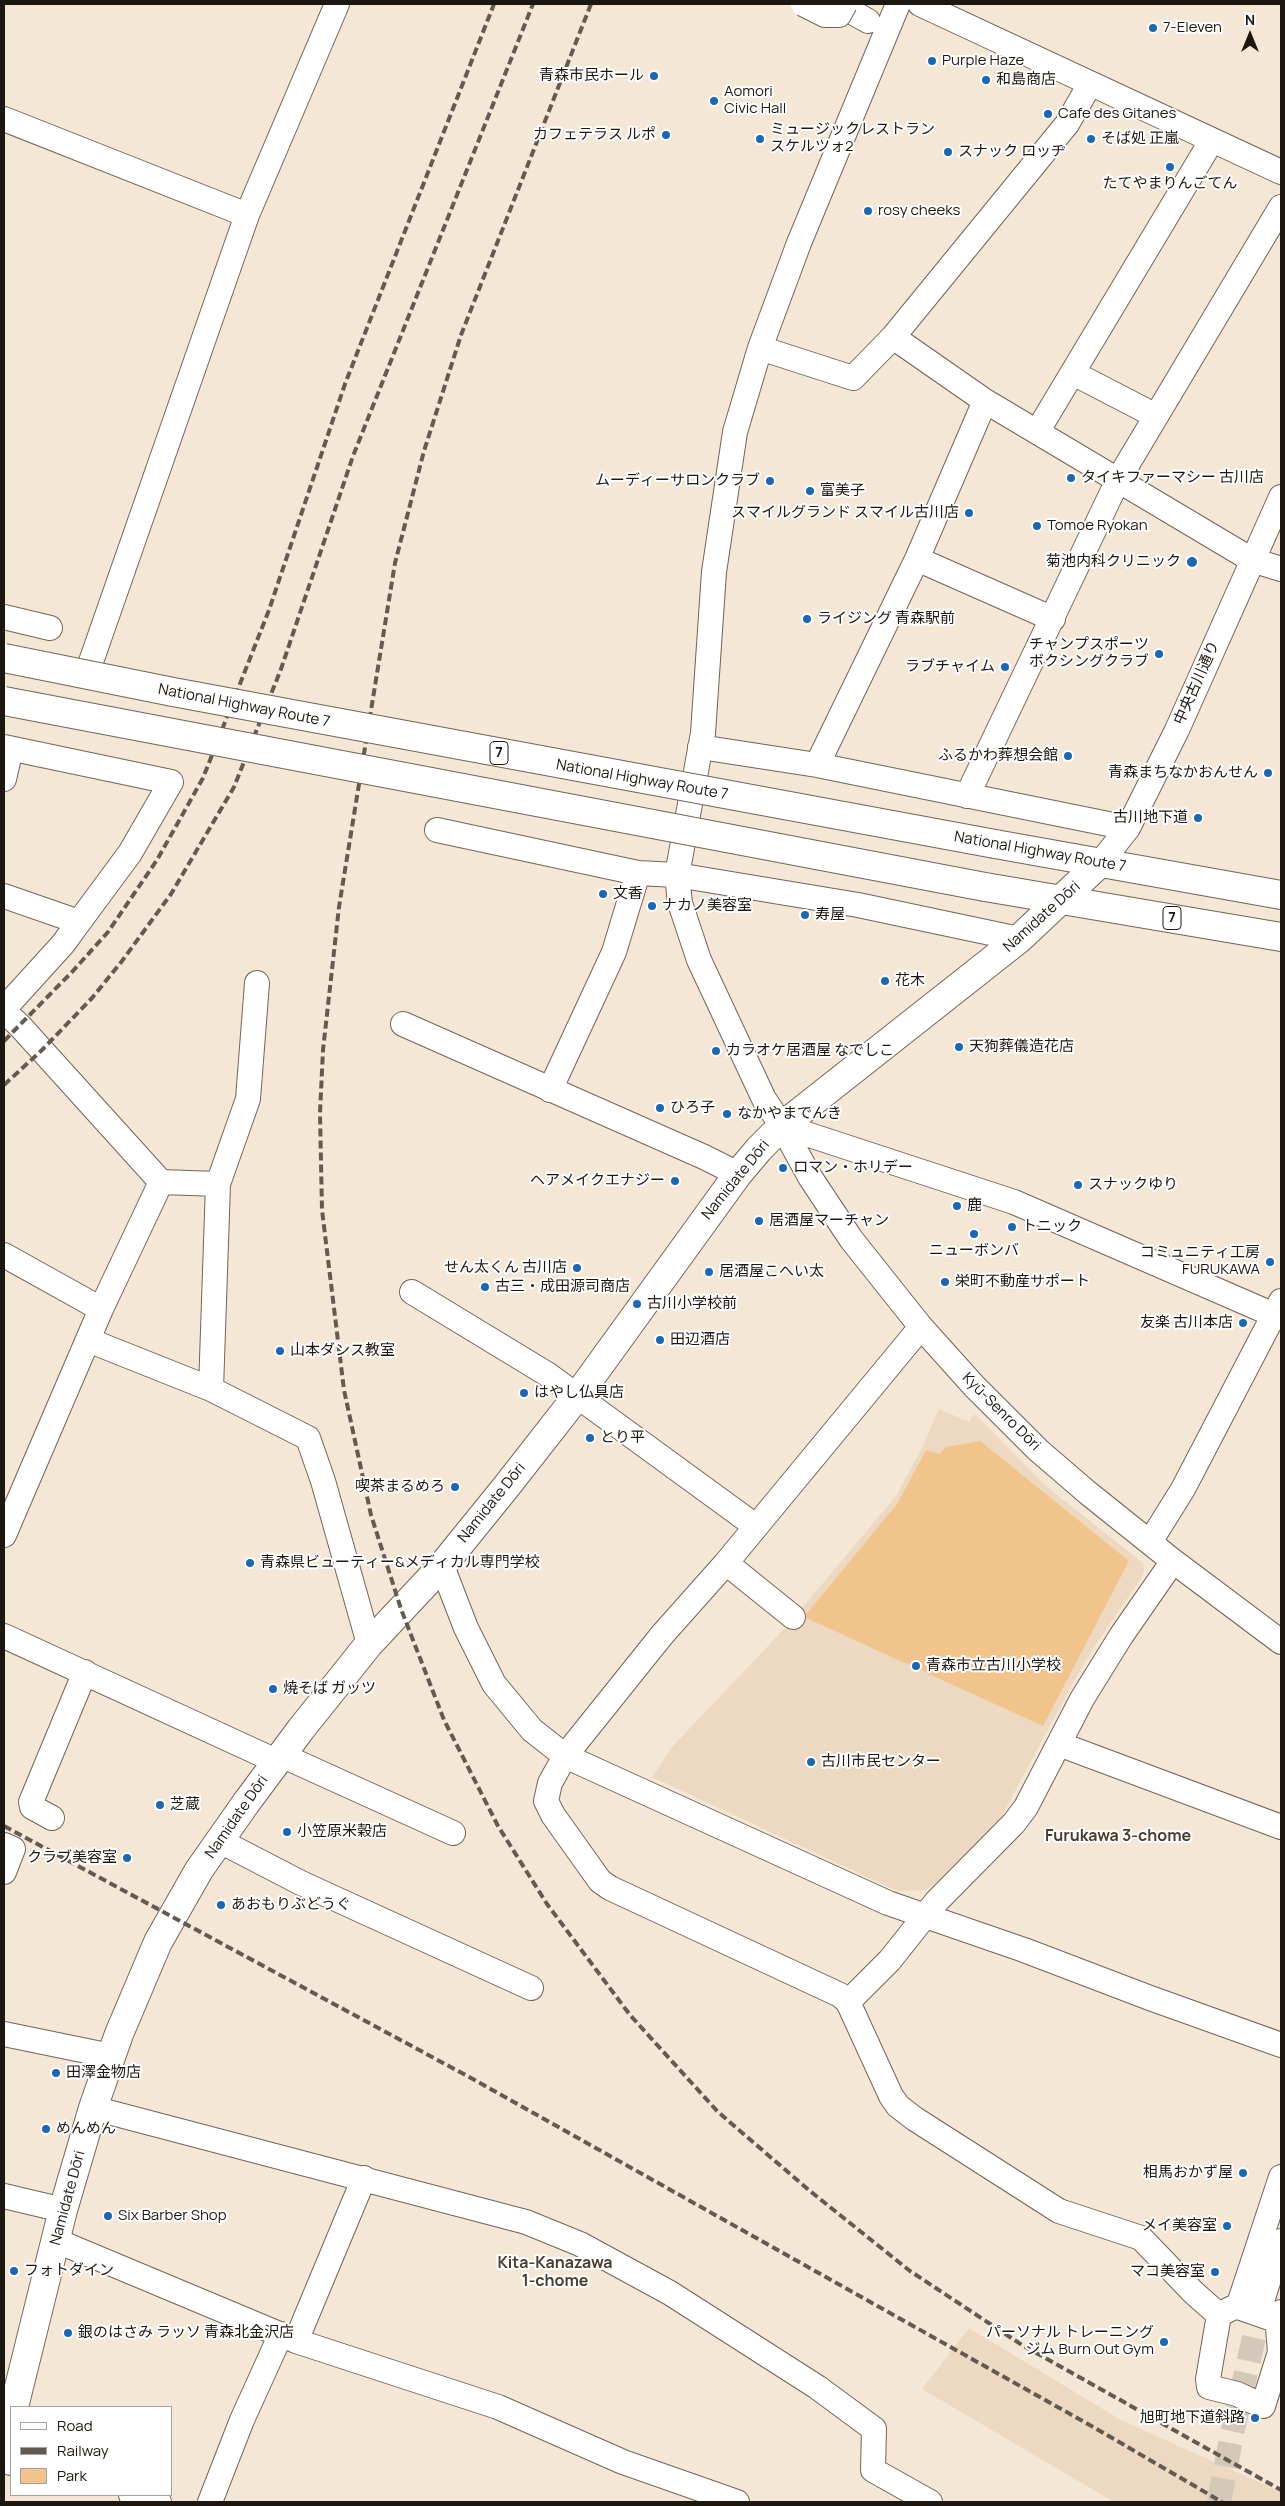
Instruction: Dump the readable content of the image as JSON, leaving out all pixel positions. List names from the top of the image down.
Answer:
{
  "streets": {
    "main road": ["National Highway Route 7", "7", "Namidate Dōri"],
    "street": ["中央古川通り", "Kyū-Senro Dōri"]
  },
  "crossings": [
    ["中央古川通り", "National Highway Route 7"],
    ["中央古川通り", "Namidate Dōri"],
    ["National Highway Route 7", "Namidate Dōri"],
    ["7", "Namidate Dōri"],
    ["Namidate Dōri", "Kyū-Senro Dōri"]
  ],
  "districts": ["Furukawa 3-chome", "Kita-Kanazawa 1-chome"],
  "places": [
    "7-Eleven",
    "Purple Haze",
    "青森市民ホール",
    "和島商店",
    "Aomori Civic Hall",
    "Cafe des Gitanes",
    "カフェテラス ルポ",
    "ミュージックレストラン スケルツォ2",
    "そば処 正嵐",
    "スナック ロッヂ",
    "たてやまりんごてん",
    "rosy cheeks",
    "タイキファーマシー 古川店",
    "ムーディーサロンクラブ",
    "富美子",
    "スマイルグランド スマイル古川店",
    "Tomoe Ryokan",
    "菊池内科クリニック",
    "ライジング 青森駅前",
    "チャンプスポーツ ボクシングクラブ",
    "ラブチャイム",
    "ふるかわ葬想会館",
    "青森まちなかおんせん",
    "古川地下道",
    "文香",
    "ナカノ美容室",
    "寿屋",
    "花木",
    "天狗葬儀造花店",
    "カラオケ居酒屋 なでしこ",
    "ひろ子",
    "なかやまでんき",
    "ロマン・ホリデー",
    "ヘアメイクエナジー",
    "スナックゆり",
    "鹿",
    "居酒屋マーチャン",
    "トニック",
    "ニューボンバ",
    "コミュニティ工房 FURUKAWA",
    "せん太くん 古川店",
    "居酒屋こへい太",
    "栄町不動産サポート",
    "古三・成田源司商店",
    "古川小学校前",
    "友楽 古川本店",
    "田辺酒店",
    "山本ダンス教室",
    "はやし仏具店",
    "とり平",
    "喫茶まるめろ",
    "青森県ビューティー&メディカル専門学校",
    "青森市立古川小学校",
    "焼そば ガッツ",
    "古川市民センター",
    "芝蔵",
    "小笠原米穀店",
    "クラブ美容室",
    "あおもりぶどうぐ",
    "田澤金物店",
    "めんめん",
    "相馬おかず屋",
    "Six Barber Shop",
    "メイ美容室",
    "フォトダイン",
    "マコ美容室",
    "銀のはさみ ラッソ 青森北金沢店",
    "パーソナル トレーニング ジム Burn Out Gym",
    "旭町地下道斜路"
  ],
  "legend": ["Road", "Railway", "Park"],
  "north": "top"
}
